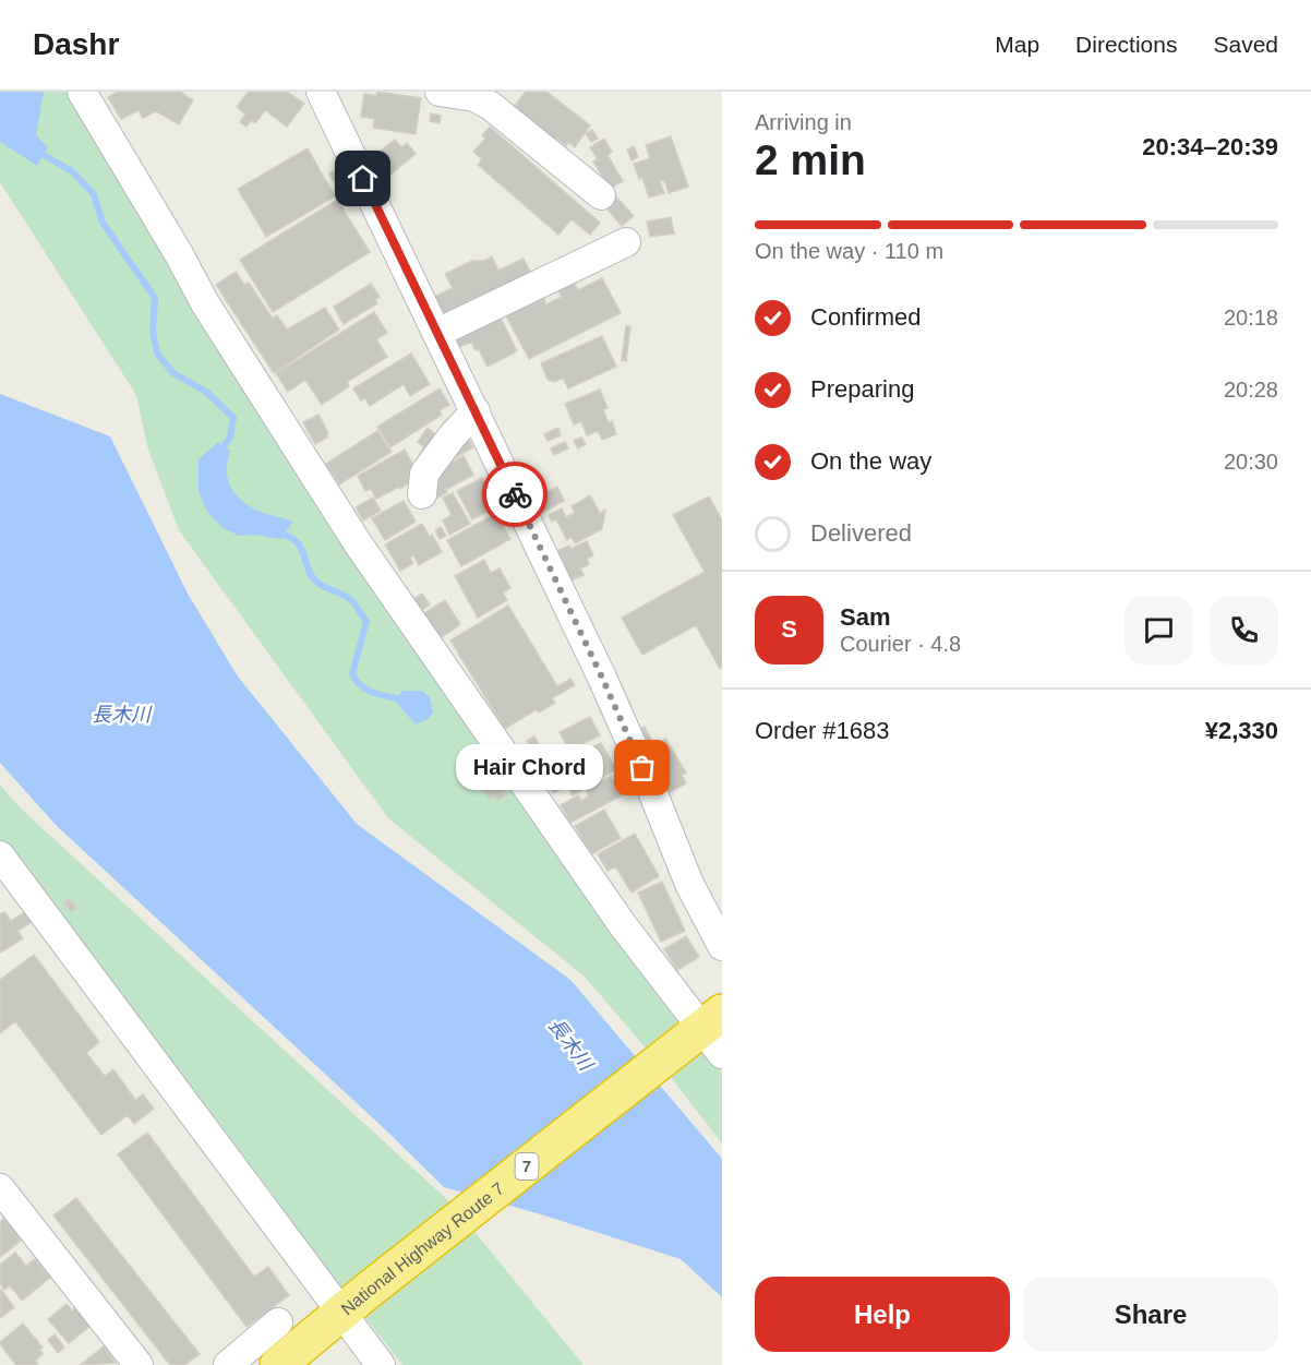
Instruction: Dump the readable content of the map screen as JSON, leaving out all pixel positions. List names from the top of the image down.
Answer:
{
  "streets": {
    "highway": ["7", "National Highway Route 7"]
  },
  "water": ["長木川"],
  "places": ["Hair Chord"],
  "page": {
    "header": "Dashr",
    "nav": ["Map", "Directions", "Saved"],
    "heading": ["2 min", "Arriving in", "20:34–20:39"],
    "panel": [
      "Sam",
      "Courier · 4.8",
      "Order #1683",
      "¥2,330"
    ],
    "bar": "On the way · 110 m",
    "list": [
      ["Confirmed", "20:18"],
      ["Preparing", "20:28"],
      ["On the way", "20:30"],
      "Delivered"
    ],
    "round": "S",
    "bubble": "Hair Chord",
    "buttons": ["Help", "Share"]
  }
}
